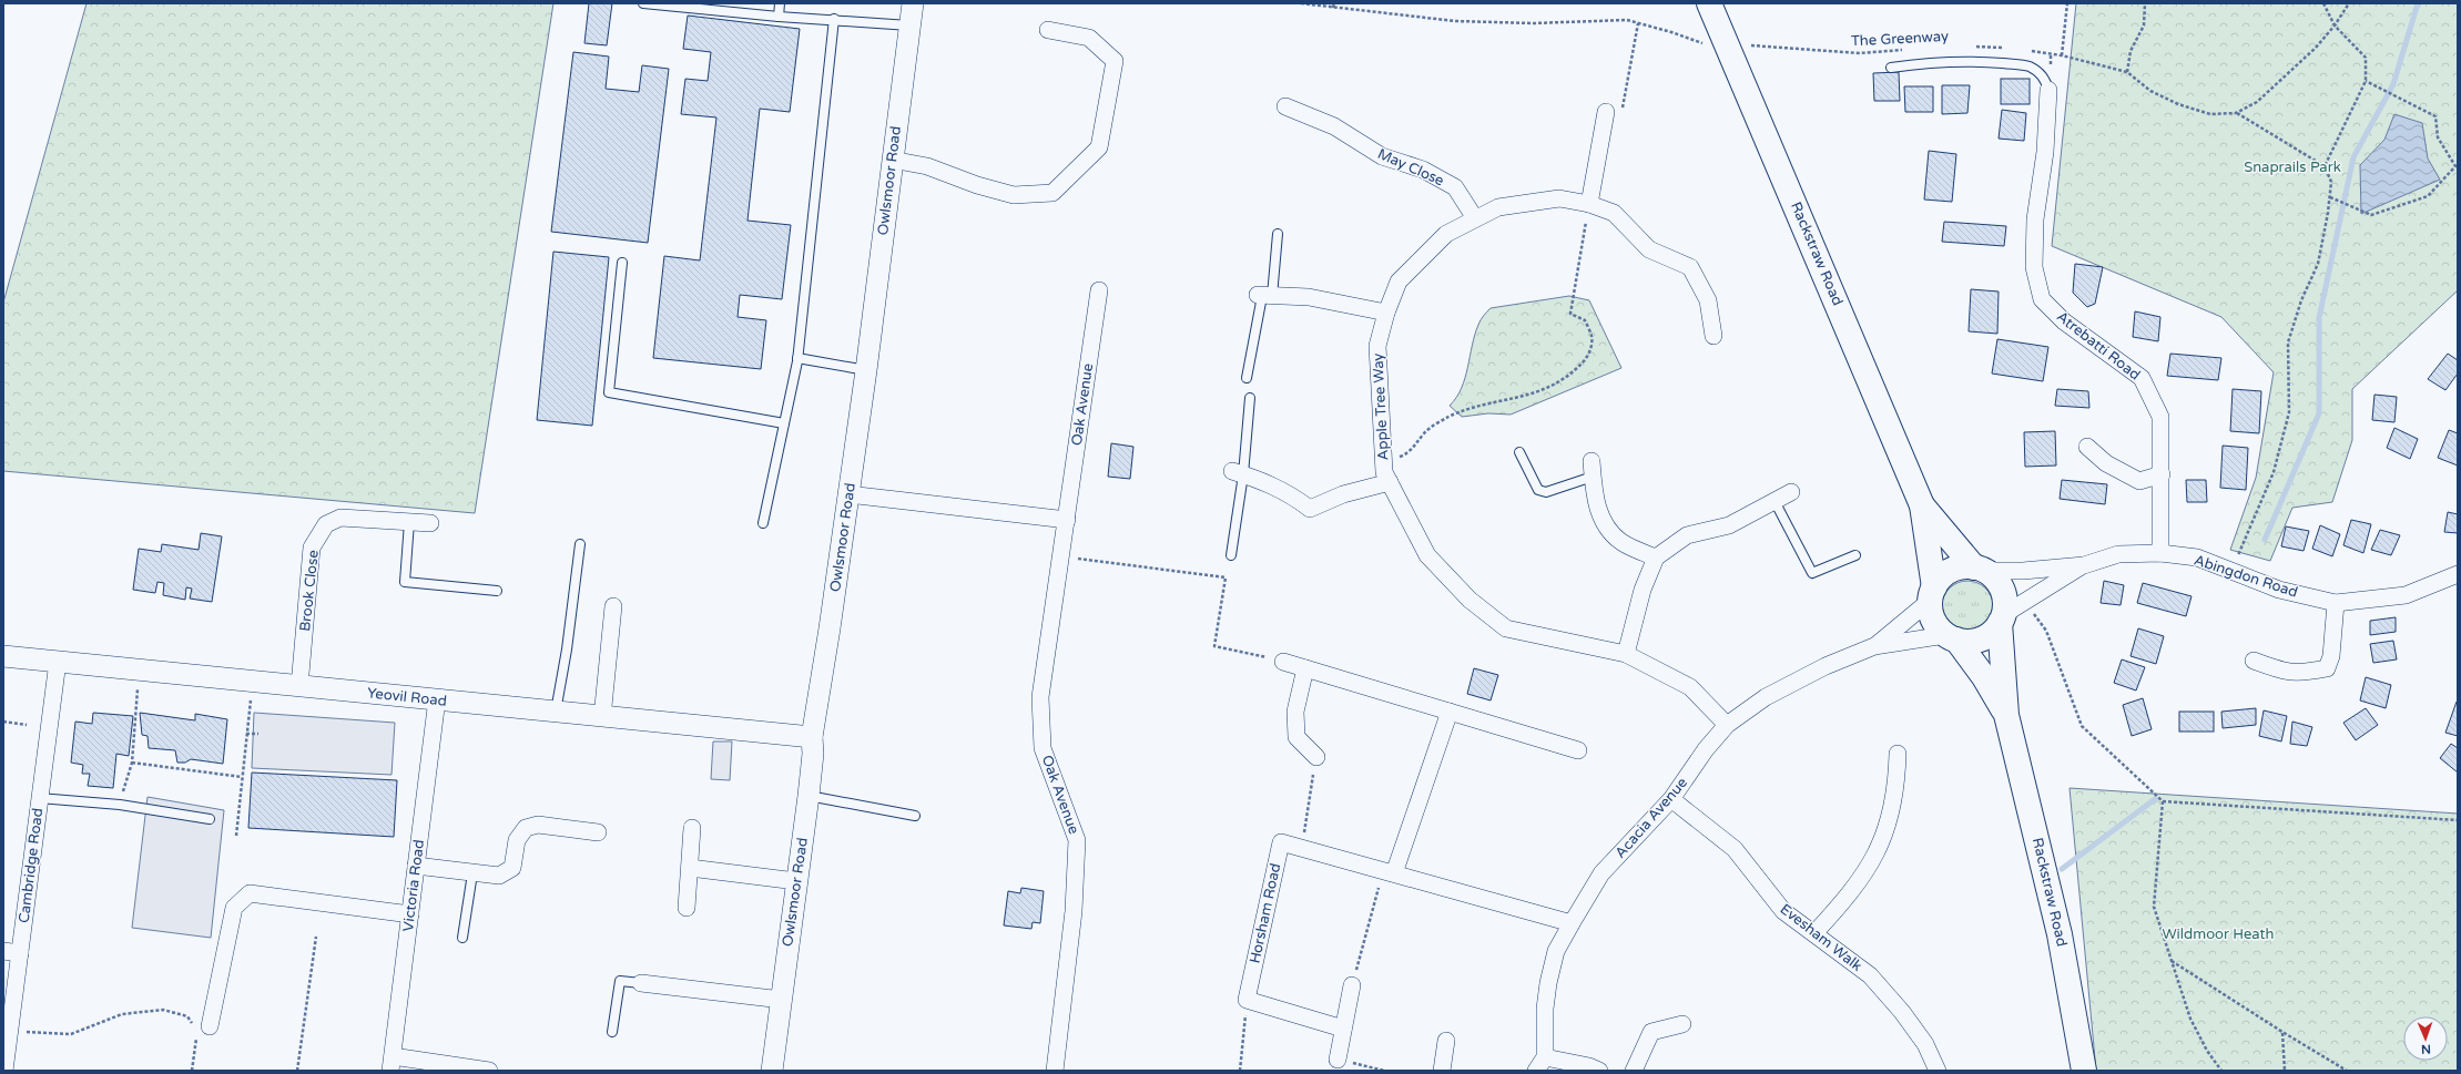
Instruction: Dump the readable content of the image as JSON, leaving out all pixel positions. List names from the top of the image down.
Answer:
{
  "streets": {
    "main road": ["Rackstraw Road"],
    "street": [
      "May Close",
      "Owlsmoor Road",
      "Atrebatti Road",
      "Oak Avenue",
      "Apple Tree Way",
      "Abingdon Road",
      "Brook Close",
      "Yeovil Road",
      "Acacia Avenue",
      "Cambridge Road",
      "Victoria Road",
      "Horsham Road",
      "Evesham Walk"
    ],
    "path": ["The Greenway"]
  },
  "crossings": [
    ["May Close", "Apple Tree Way"],
    ["Owlsmoor Road", "Yeovil Road"],
    ["Rackstraw Road", "Abingdon Road"],
    ["Rackstraw Road", "Acacia Avenue"],
    ["Atrebatti Road", "Abingdon Road"],
    ["Apple Tree Way", "Acacia Avenue"],
    ["Abingdon Road", "Acacia Avenue"],
    ["Brook Close", "Yeovil Road"],
    ["Yeovil Road", "Cambridge Road"],
    ["Yeovil Road", "Victoria Road"],
    ["Acacia Avenue", "Horsham Road"],
    ["Acacia Avenue", "Evesham Walk"]
  ],
  "parks": ["Snaprails Park", "Wildmoor Heath"],
  "north": "bottom"
}
